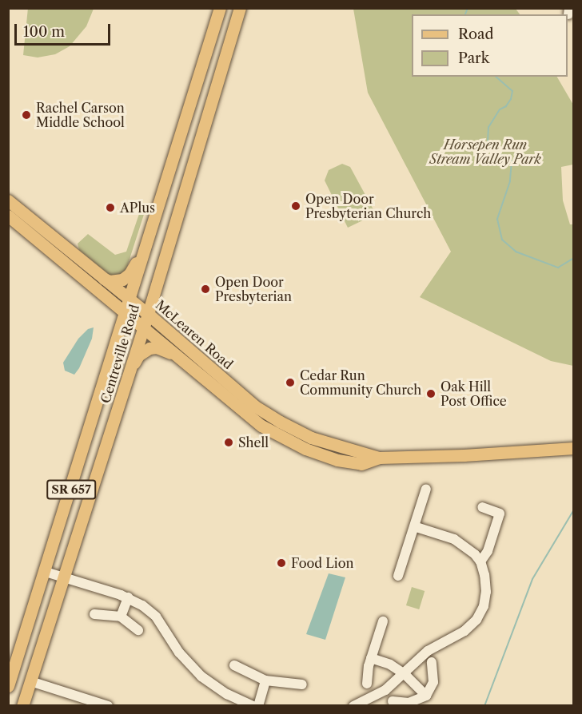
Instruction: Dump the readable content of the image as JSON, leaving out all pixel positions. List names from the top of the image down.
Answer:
{
  "streets": {
    "main road": ["McLearen Road", "Centreville Road", "SR 657"]
  },
  "crossings": [
    ["McLearen Road", "Centreville Road"]
  ],
  "parks": ["Horsepen Run Stream Valley Park"],
  "places": [
    "Rachel Carson Middle School",
    "Open Door Presbyterian Church",
    "APlus",
    "Open Door Presbyterian",
    "Cedar Run Community Church",
    "Oak Hill Post Office",
    "Shell",
    "Food Lion"
  ],
  "legend": ["Road", "Park"],
  "scale_bar": "100 m"
}
